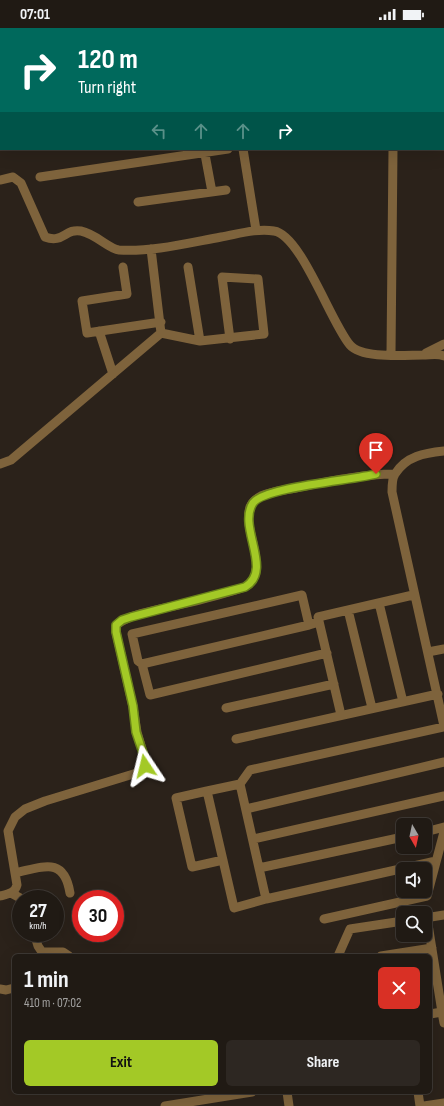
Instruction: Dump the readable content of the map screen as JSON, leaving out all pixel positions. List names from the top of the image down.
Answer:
{
  "north": "bottom",
  "page": {
    "status": "07:01",
    "turn": ["120 m", "Turn right"],
    "speed": "27 km/h",
    "limit": "30",
    "heading": ["1 min", "410 m · 07:02"],
    "buttons": ["Exit", "Share"]
  }
}
